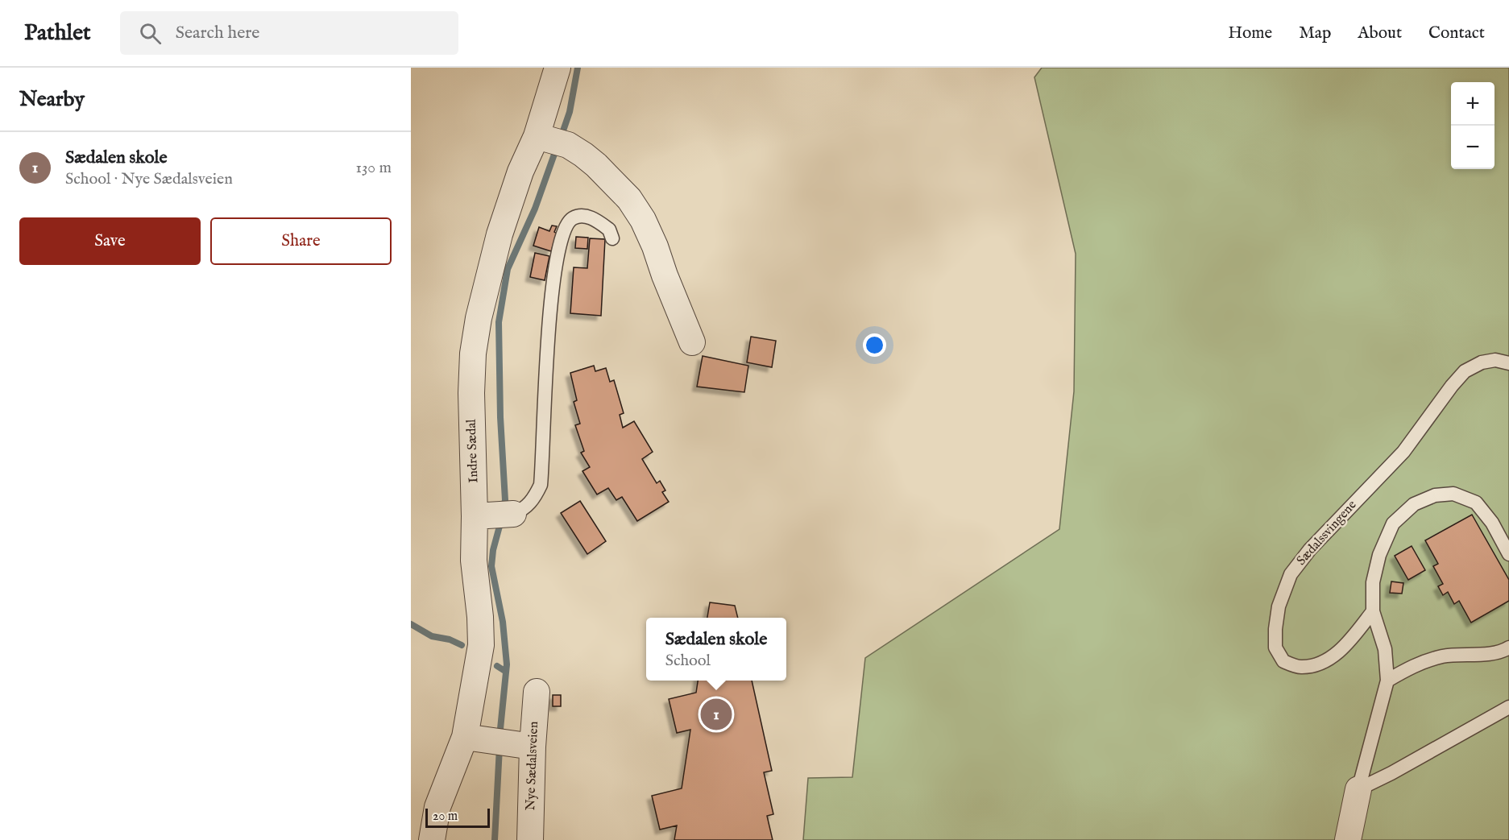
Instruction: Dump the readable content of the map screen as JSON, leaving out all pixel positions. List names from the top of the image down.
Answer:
{
  "streets": {
    "street": ["Indre Sædal", "Nye Sædalsveien"],
    "lane": ["Sædalssvingene"]
  },
  "scale_bar": "20 m",
  "page": {
    "header": "Pathlet",
    "search": "Search here",
    "nav": [
      "Home",
      "Map",
      "About",
      "Contact"
    ],
    "heading": "Nearby",
    "map_buttons": ["+", "−"],
    "list": [
      {
        "mark": "1",
        "name": "Sædalen skole",
        "note": "School · Nye Sædalsveien",
        "value": "130 m"
      }
    ],
    "buttons": ["Save", "Share"],
    "popup": ["Sædalen skole", "School"],
    "pins": "1",
    "scale": "20 m"
  }
}
